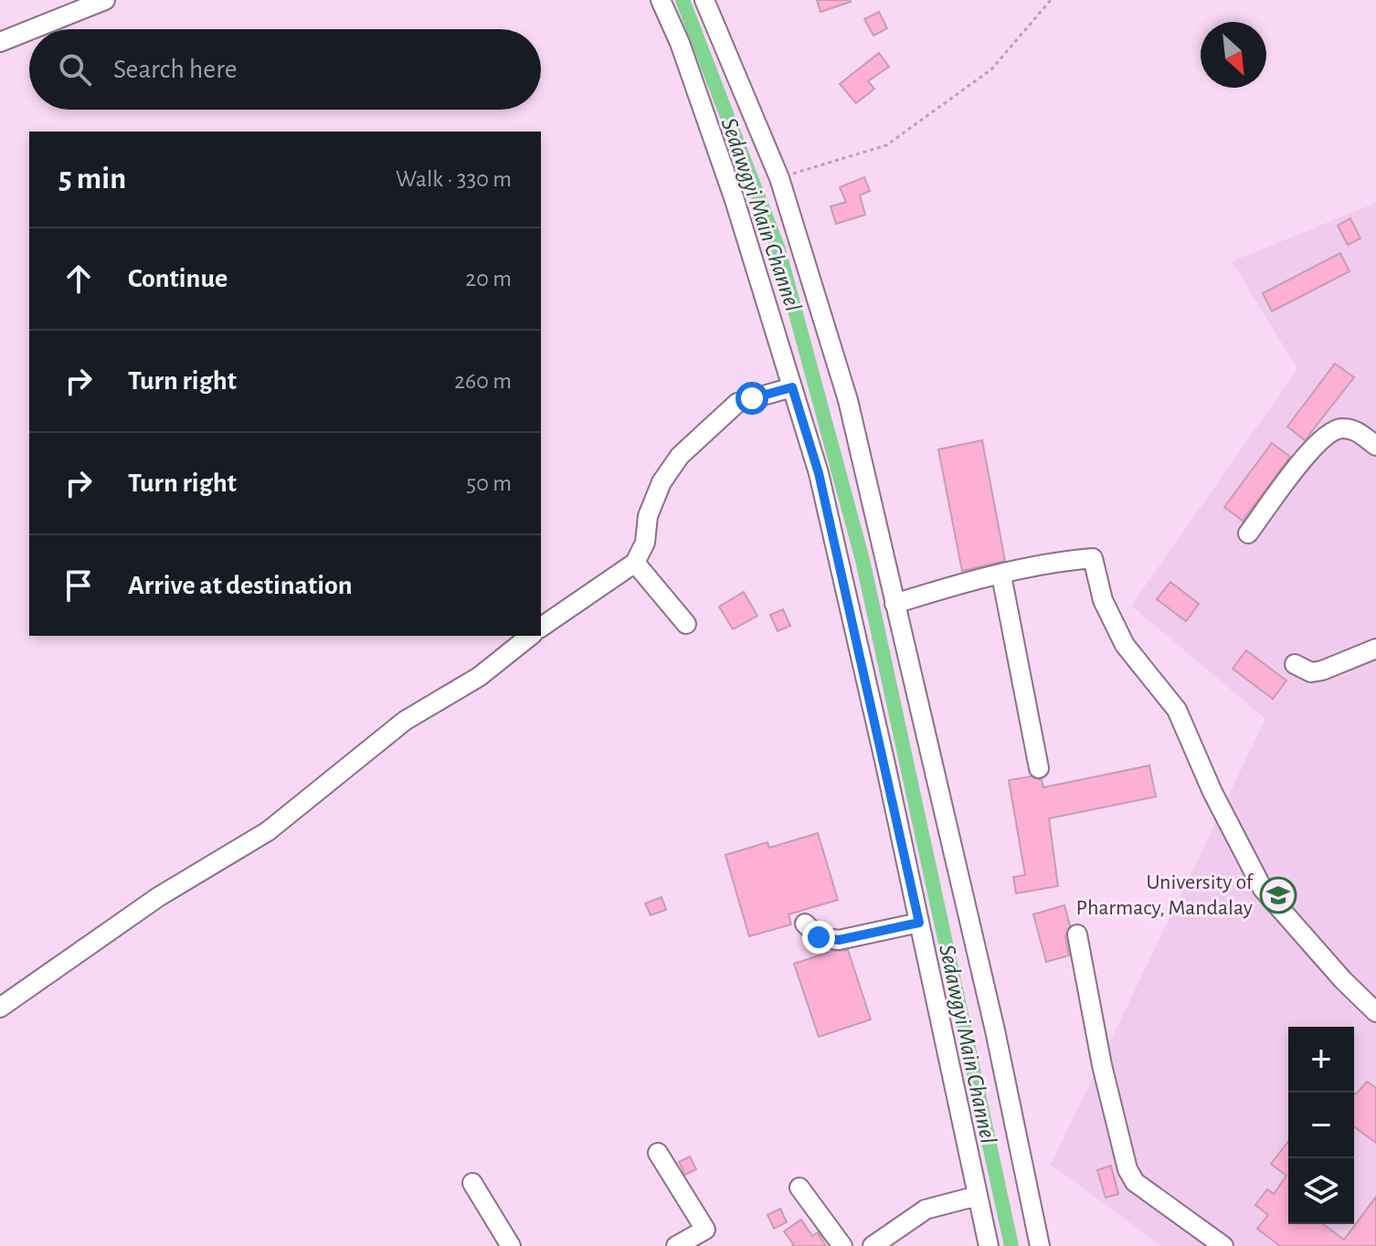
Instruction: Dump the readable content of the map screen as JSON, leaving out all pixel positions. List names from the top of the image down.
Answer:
{
  "water": ["Sedawgyi Main Channel"],
  "places": {
    "school or university": ["University of Pharmacy, Mandalay"]
  },
  "north": "bottom right",
  "page": {
    "search": "Search here",
    "heading": ["5 min", "Walk · 330 m"],
    "list": [
      ["Continue", "20 m"],
      ["Turn right", "260 m"],
      ["Turn right", "50 m"],
      "Arrive at destination"
    ],
    "map_buttons": ["+", "−"]
  }
}
